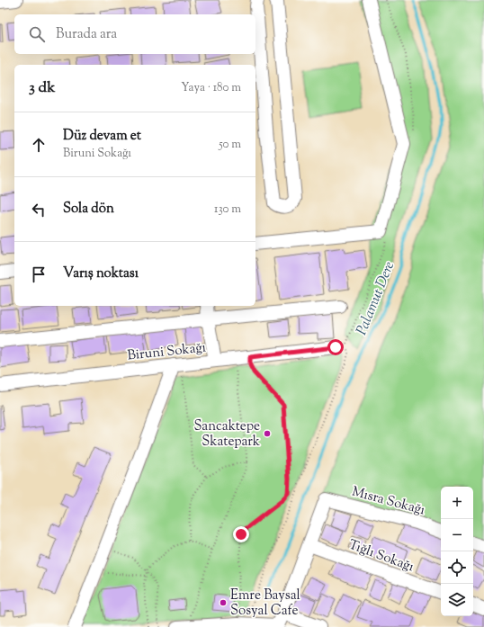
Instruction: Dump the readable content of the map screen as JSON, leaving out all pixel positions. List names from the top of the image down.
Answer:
{
  "streets": {
    "street": ["Biruni Sokağı", "Mısra Sokağı", "Tığlı Sokağı"]
  },
  "crossings": [
    ["Mısra Sokağı", "Tığlı Sokağı"]
  ],
  "water": ["Palamut Dere"],
  "places": ["Sancaktepe Skatepark", "Emre Baysal Sosyal Cafe"],
  "page": {
    "search": "Burada ara",
    "heading": ["3 dk", "Yaya · 180 m"],
    "list": [
      ["Düz devam et", "Biruni Sokağı", "50 m"],
      ["Sola dön", "130 m"],
      "Varış noktası"
    ],
    "map_buttons": ["+", "−"]
  }
}
